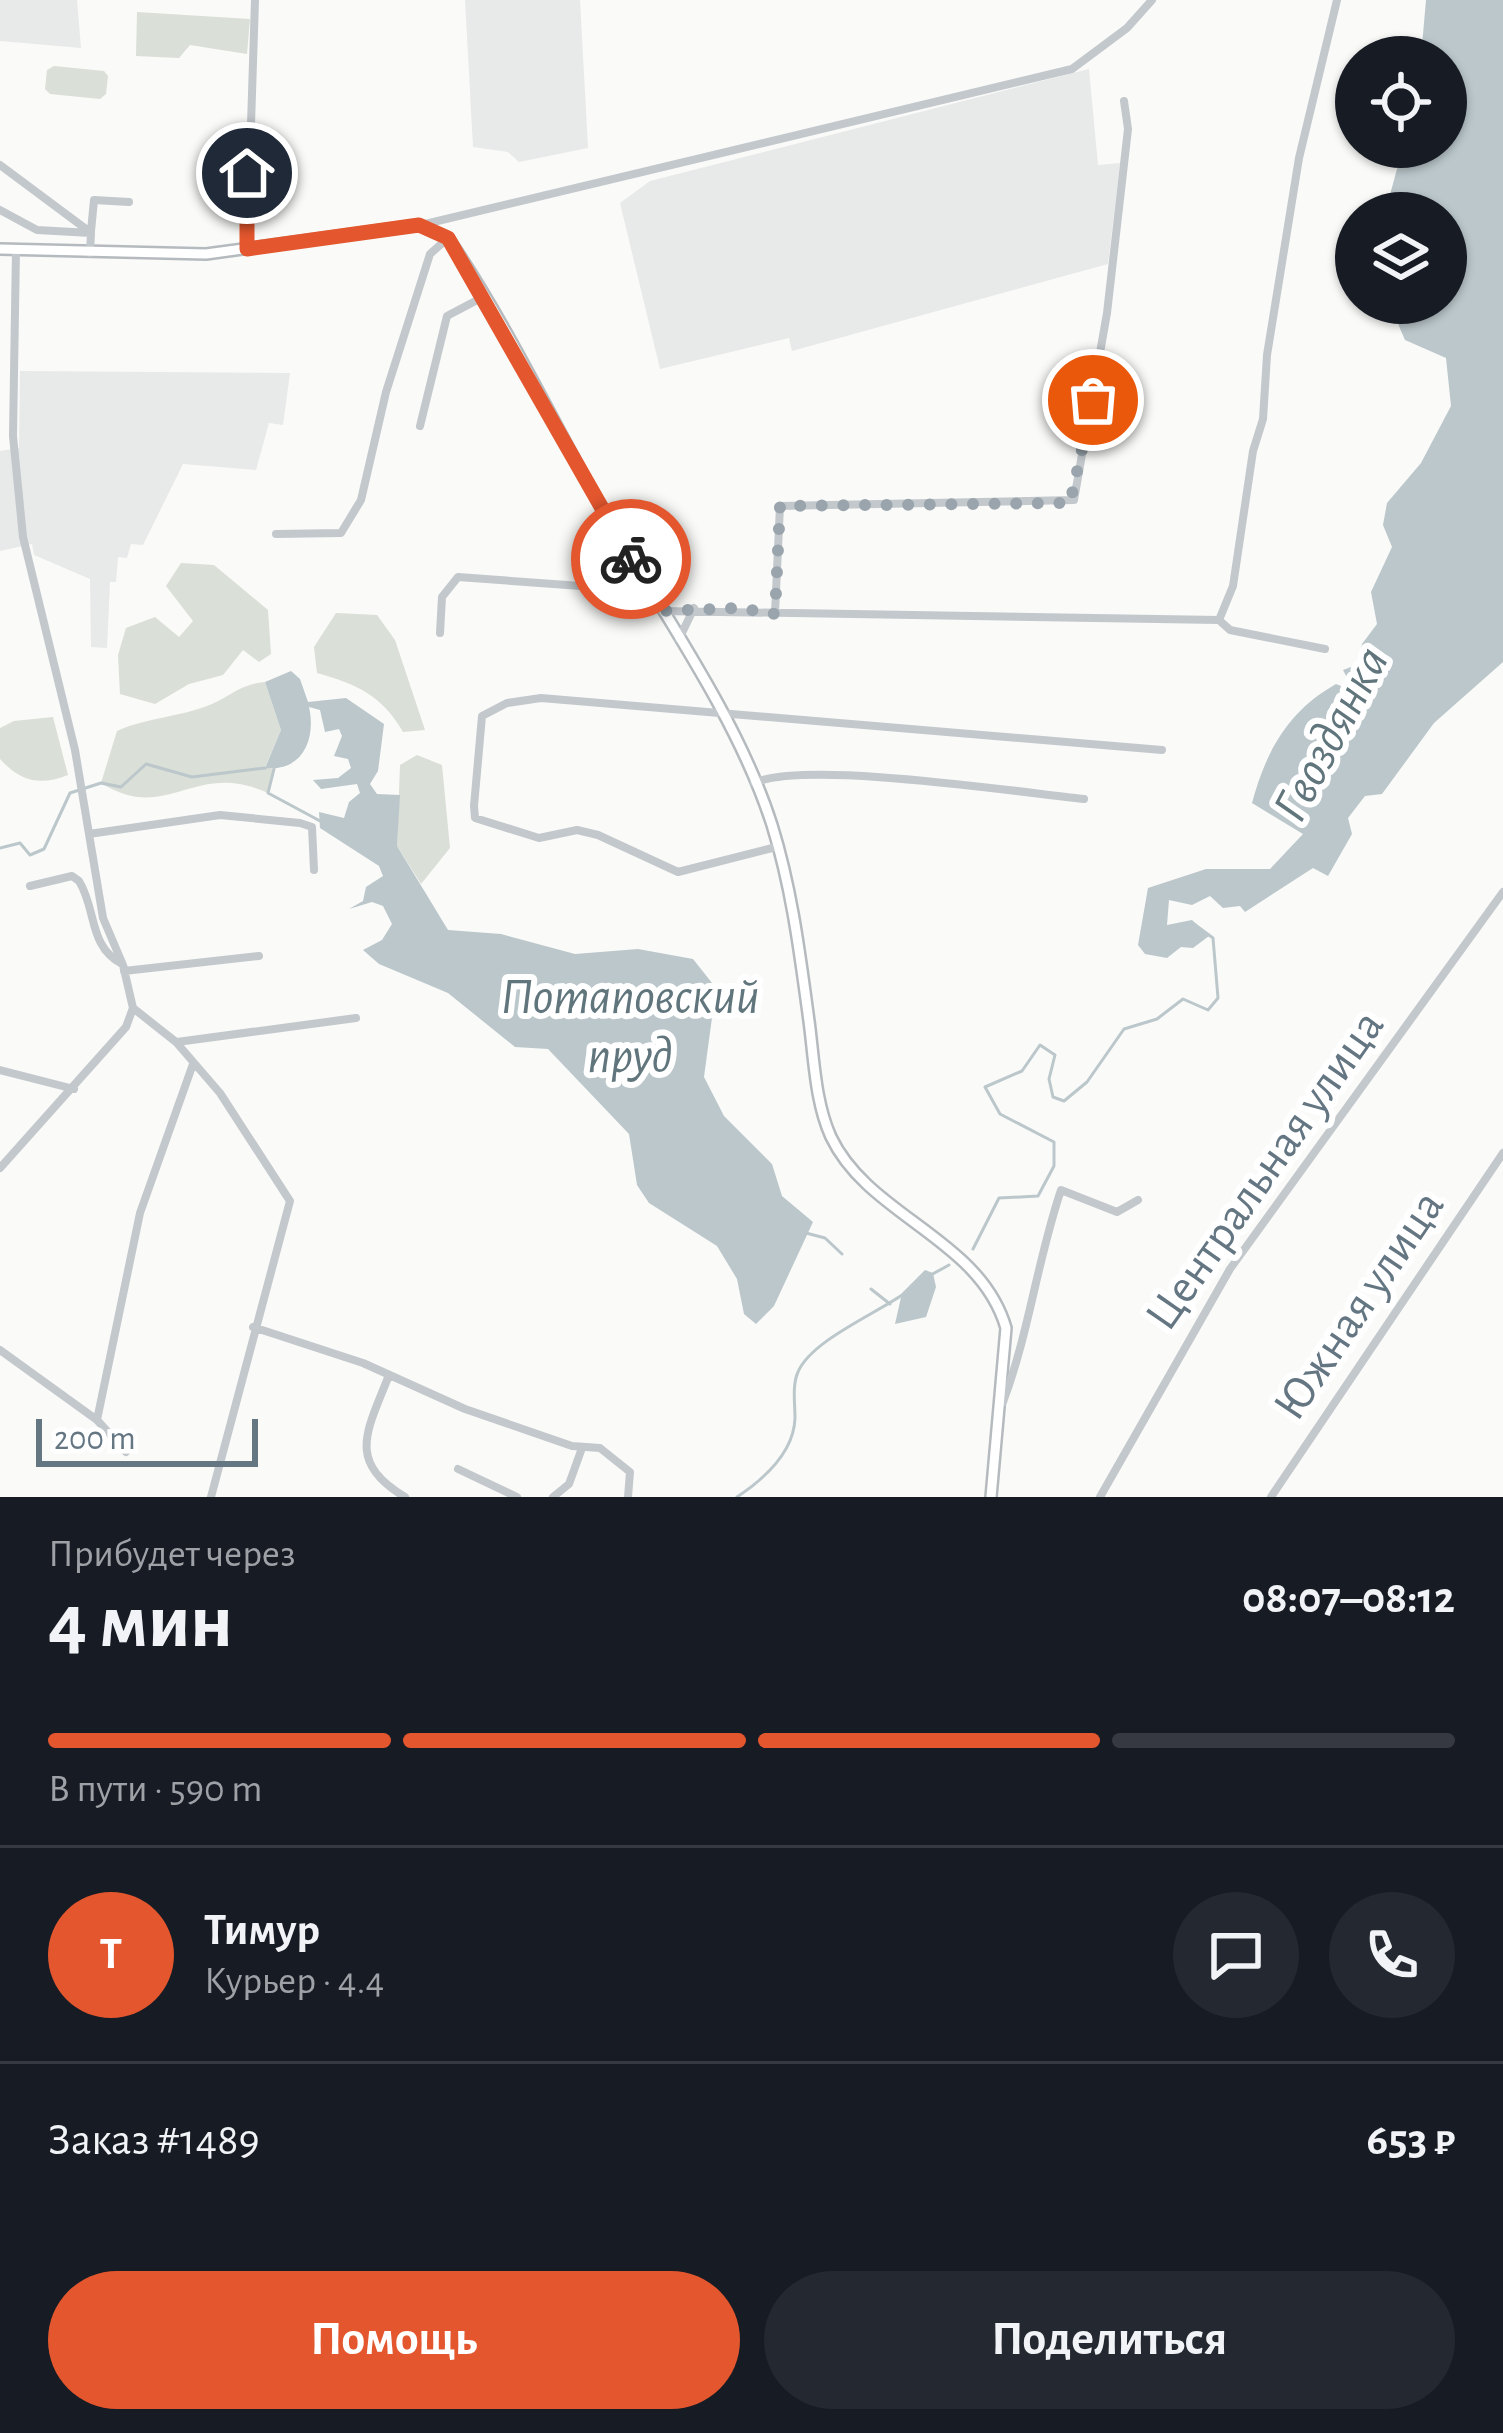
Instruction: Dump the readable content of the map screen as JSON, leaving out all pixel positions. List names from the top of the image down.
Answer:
{
  "streets": {
    "street": ["Центральная улица", "Южная улица"]
  },
  "water": ["Гвоздянка", "Потаповский пруд"],
  "scale_bar": "200 m",
  "page": {
    "scale": "200 m",
    "heading": ["4 мин", "Прибудет через", "08:07–08:12"],
    "panel": [
      "Тимур",
      "Курьер · 4.4",
      "Заказ #1489",
      "653 ₽"
    ],
    "bar": "В пути · 590 m",
    "round": "Т",
    "buttons": ["Помощь", "Поделиться"]
  }
}
